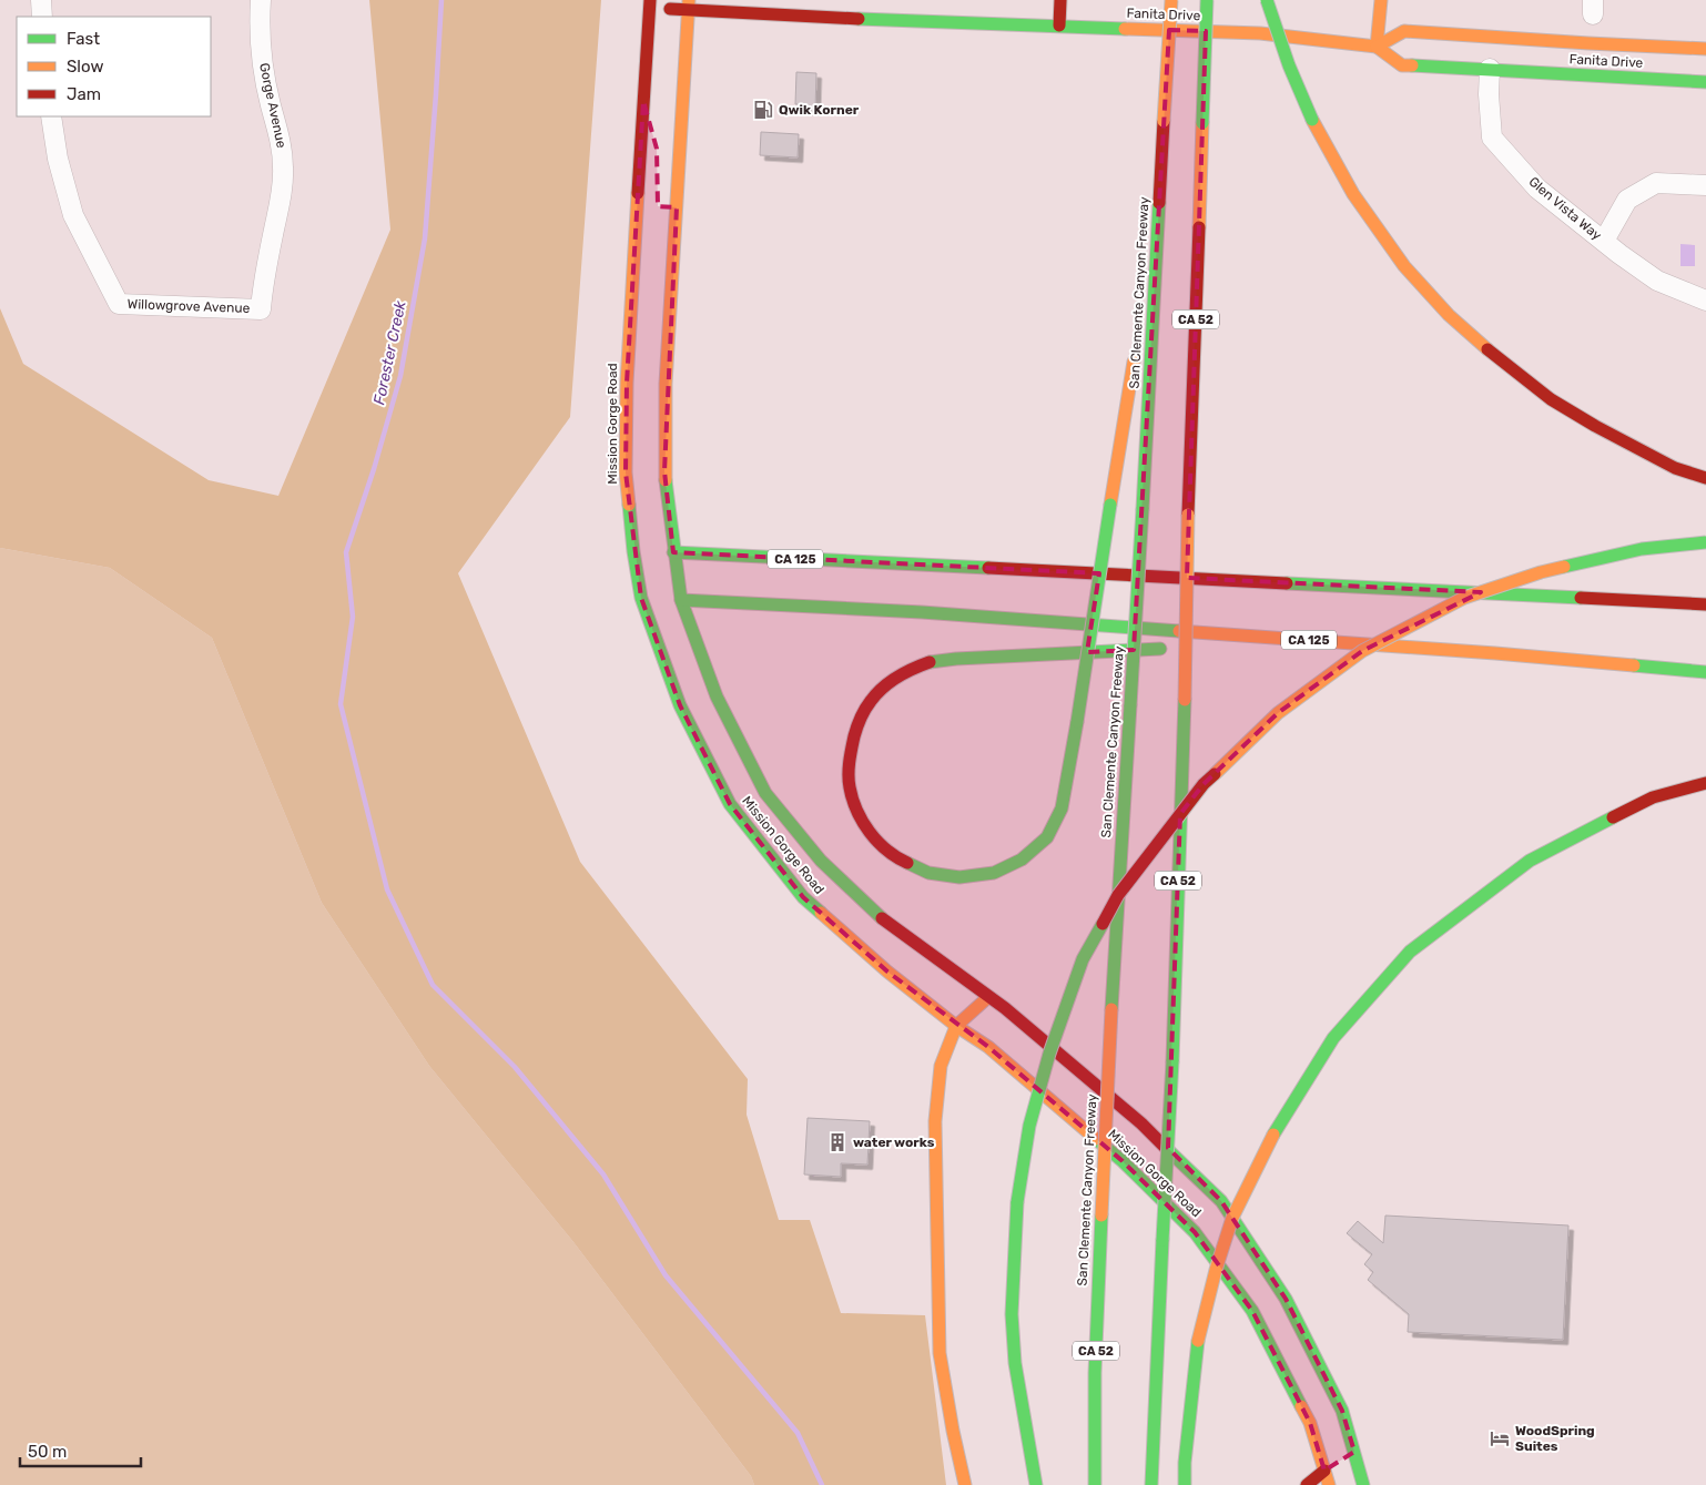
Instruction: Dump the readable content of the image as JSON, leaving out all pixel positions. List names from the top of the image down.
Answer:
{
  "streets": {
    "main road": [
      "Fanita Drive",
      "San Clemente Canyon Freeway",
      "CA 52",
      "Mission Gorge Road",
      "CA 125"
    ],
    "street": ["Gorge Avenue", "Glen Vista Way", "Willowgrove Avenue"]
  },
  "crossings": [
    ["Fanita Drive", "Glen Vista Way"],
    ["Fanita Drive", "Mission Gorge Road"],
    ["Gorge Avenue", "Willowgrove Avenue"],
    ["Mission Gorge Road", "CA 125"]
  ],
  "water": ["Forester Creek"],
  "places": {
    "fuel station": ["Qwik Korner"],
    "building": ["water works"],
    "hotel": ["WoodSpring Suites"]
  },
  "legend": ["Fast", "Slow", "Jam"],
  "scale_bar": "50 m"
}
